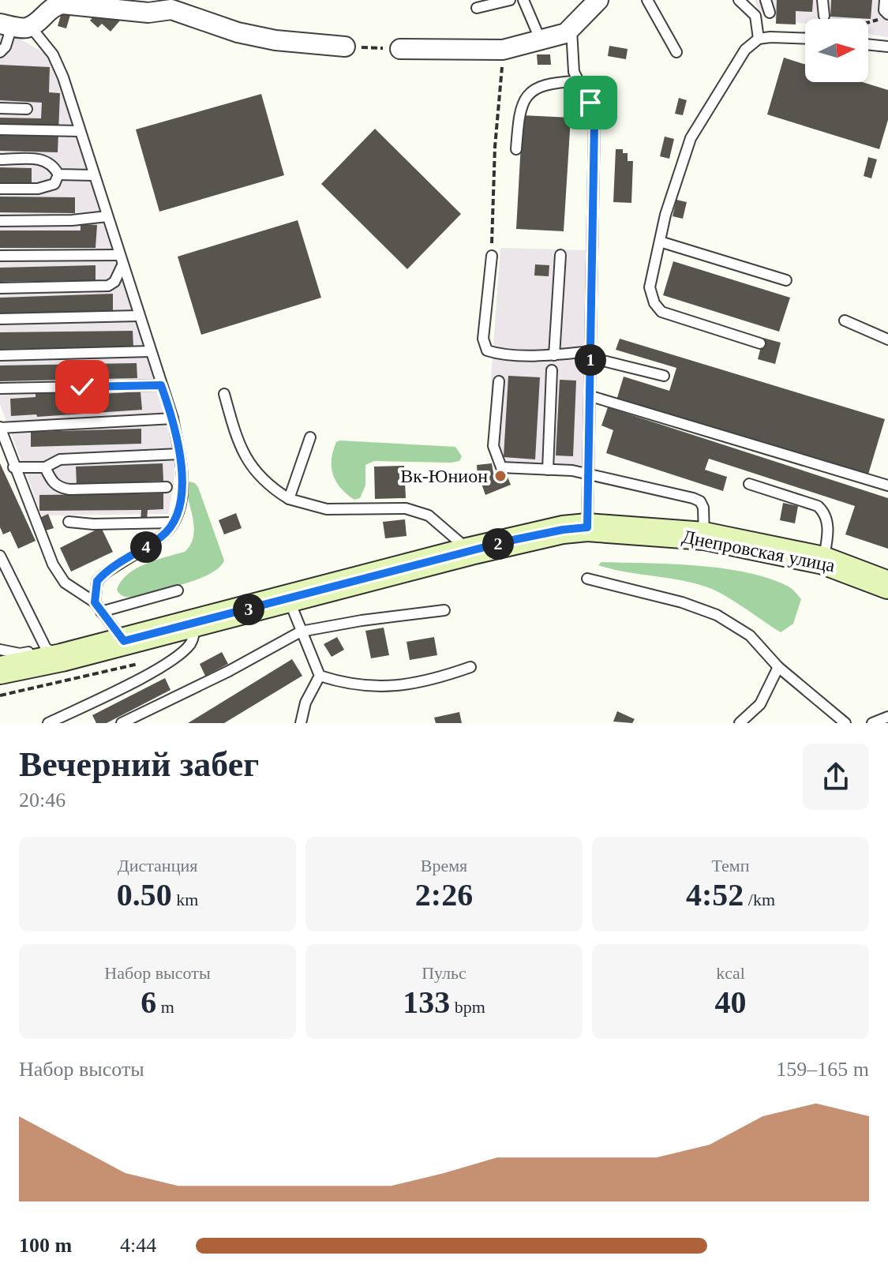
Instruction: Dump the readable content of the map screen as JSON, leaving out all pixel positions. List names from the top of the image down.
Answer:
{
  "streets": {
    "main road": ["Днепровская улица"]
  },
  "places": ["Вк-Юнион"],
  "north": "right",
  "page": {
    "pins": [
      "1",
      "2",
      "4",
      "3"
    ],
    "heading": ["Вечерний забег", "20:46"],
    "stats": [
      ["Дистанция", "0.50 km"],
      ["Время", "2:26"],
      ["Темп", "4:52 /km"],
      ["Набор высоты", "6 m"],
      ["Пульс", "133 bpm"],
      ["kcal", "40"]
    ],
    "chart": ["Набор высоты", "159–165 m"],
    "list": [
      {
        "name": "100 m",
        "note": "4:44"
      }
    ]
  }
}
